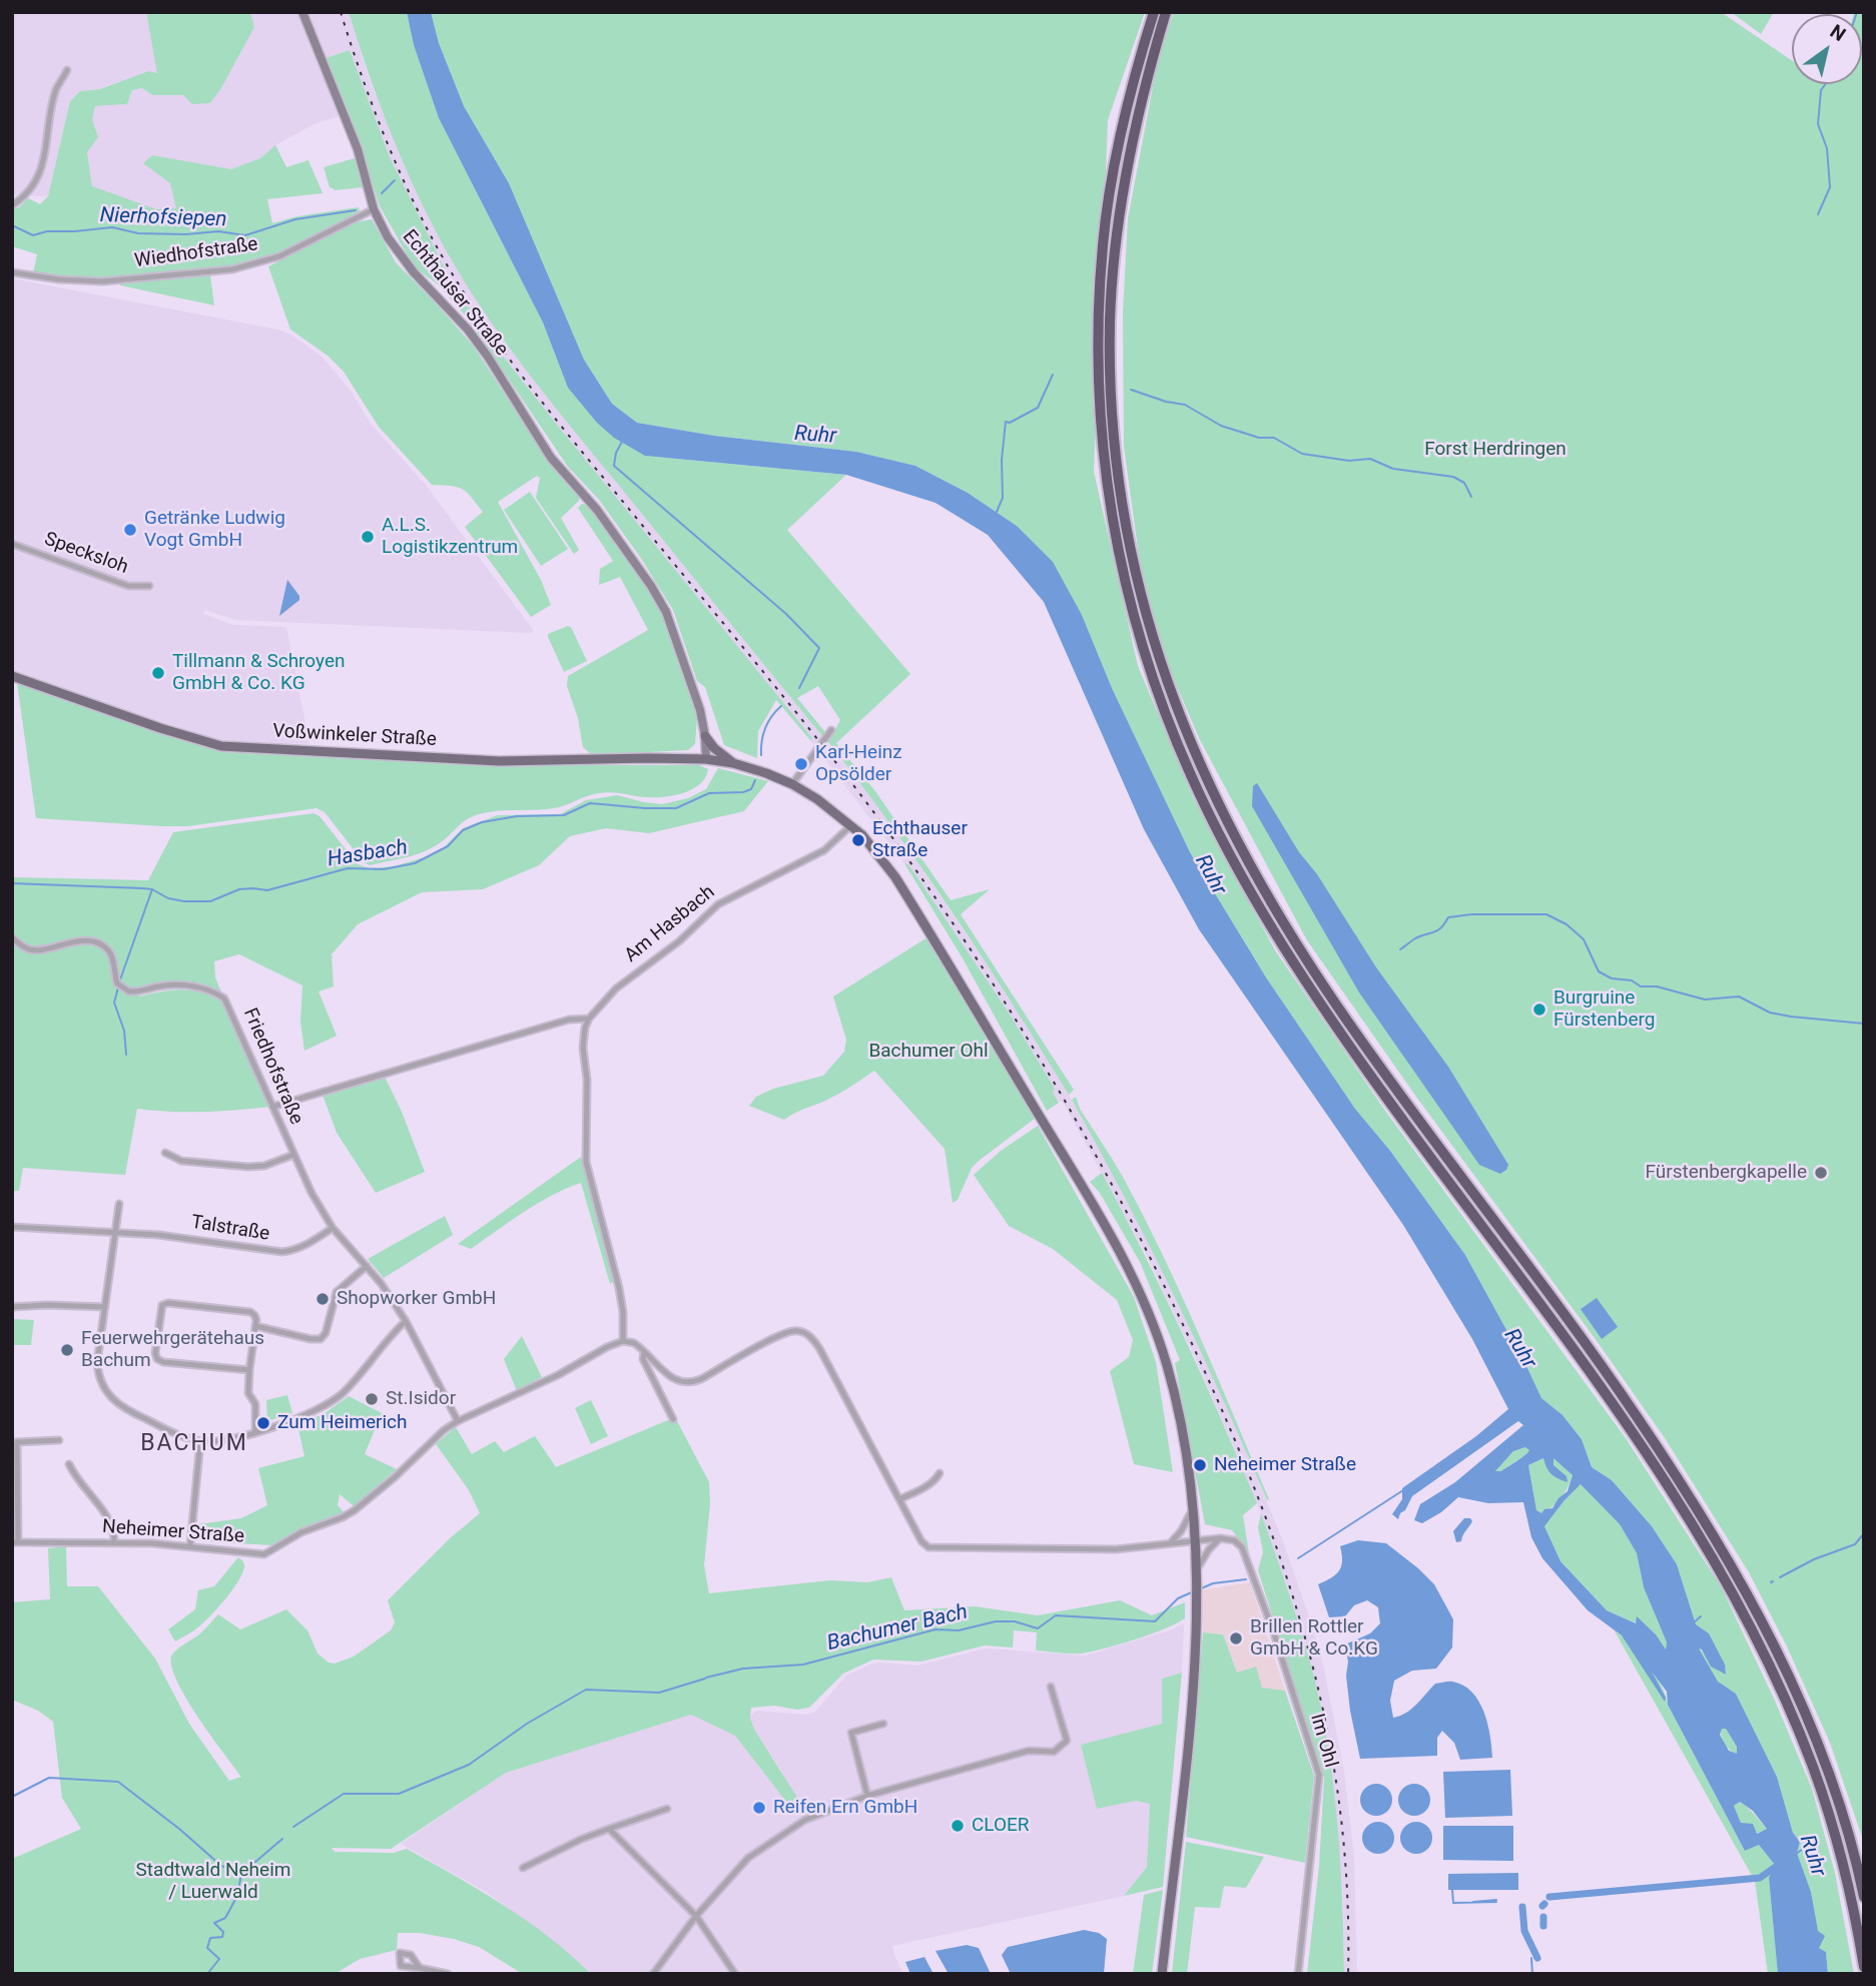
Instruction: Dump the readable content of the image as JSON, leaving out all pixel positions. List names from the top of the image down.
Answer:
{
  "streets": {
    "main road": ["Echthauser Straße", "Voßwinkeler Straße"],
    "street": [
      "Wiedhofstraße",
      "Specksloh",
      "Am Hasbach",
      "Friedhofstraße",
      "Talstraße",
      "Neheimer Straße",
      "Im Ohl"
    ]
  },
  "crossings": [
    ["Wiedhofstraße", "Echthauser Straße"],
    ["Echthauser Straße", "Voßwinkeler Straße"],
    ["Voßwinkeler Straße", "Am Hasbach"],
    ["Friedhofstraße", "Talstraße"],
    ["Friedhofstraße", "Neheimer Straße"]
  ],
  "districts": ["BACHUM"],
  "water": [
    "Nierhofsiepen",
    "Ruhr",
    "Hasbach",
    "Bachumer Bach"
  ],
  "parks": ["Forst Herdringen", "Bachumer Ohl", "Stadtwald Neheim / Luerwald"],
  "places": [
    "Getränke Ludwig Vogt GmbH",
    "A.L.S. Logistikzentrum",
    "Tillmann & Schroyen GmbH & Co. KG",
    "Karl-Heinz Opsölder",
    "Echthauser Straße",
    "Burgruine Fürstenberg",
    "Fürstenbergkapelle",
    "Shopworker GmbH",
    "Feuerwehrgerätehaus Bachum",
    "St.Isidor",
    "Zum Heimerich",
    "Neheimer Straße",
    "Brillen Rottler GmbH & Co.KG",
    "Reifen Ern GmbH",
    "CLOER"
  ],
  "north": "top right"
}
